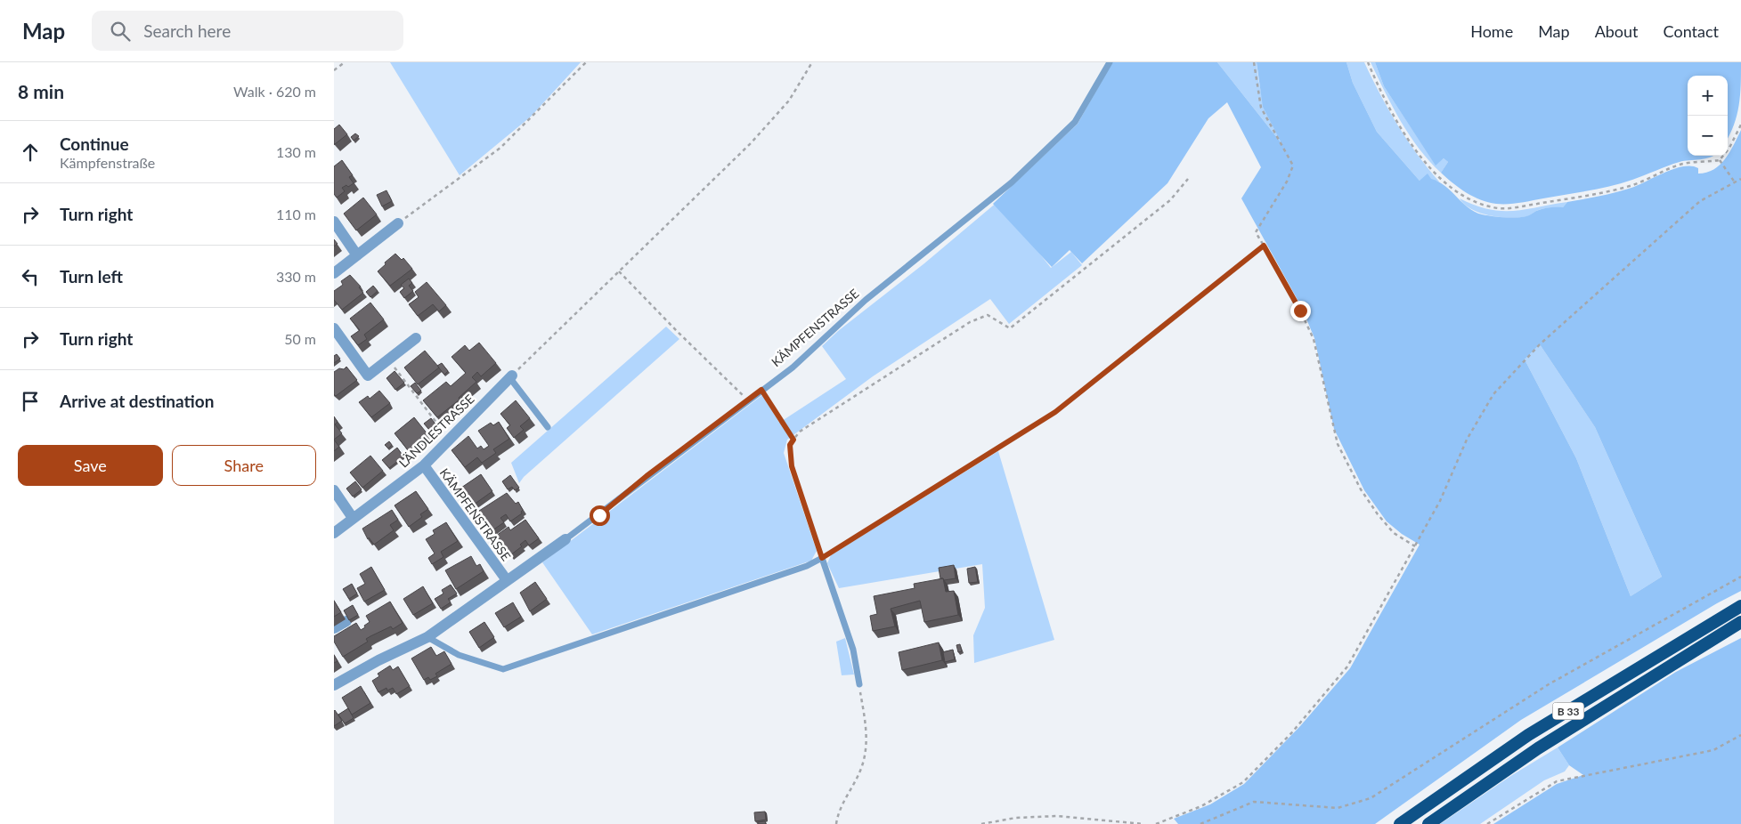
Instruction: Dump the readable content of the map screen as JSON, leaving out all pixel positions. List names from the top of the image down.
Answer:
{
  "streets": {
    "highway": ["B 33"],
    "street": ["KÄMPFENSTRASSE", "LÄNDLESTRASSE"]
  },
  "crossings": [
    ["KÄMPFENSTRASSE", "LÄNDLESTRASSE"]
  ],
  "page": {
    "header": "Map",
    "search": "Search here",
    "nav": [
      "Home",
      "Map",
      "About",
      "Contact"
    ],
    "heading": ["8 min", "Walk · 620 m"],
    "map_buttons": ["+", "−"],
    "list": [
      ["Continue", "Kämpfenstraße", "130 m"],
      ["Turn right", "110 m"],
      ["Turn left", "330 m"],
      ["Turn right", "50 m"],
      "Arrive at destination"
    ],
    "buttons": ["Save", "Share"]
  }
}
